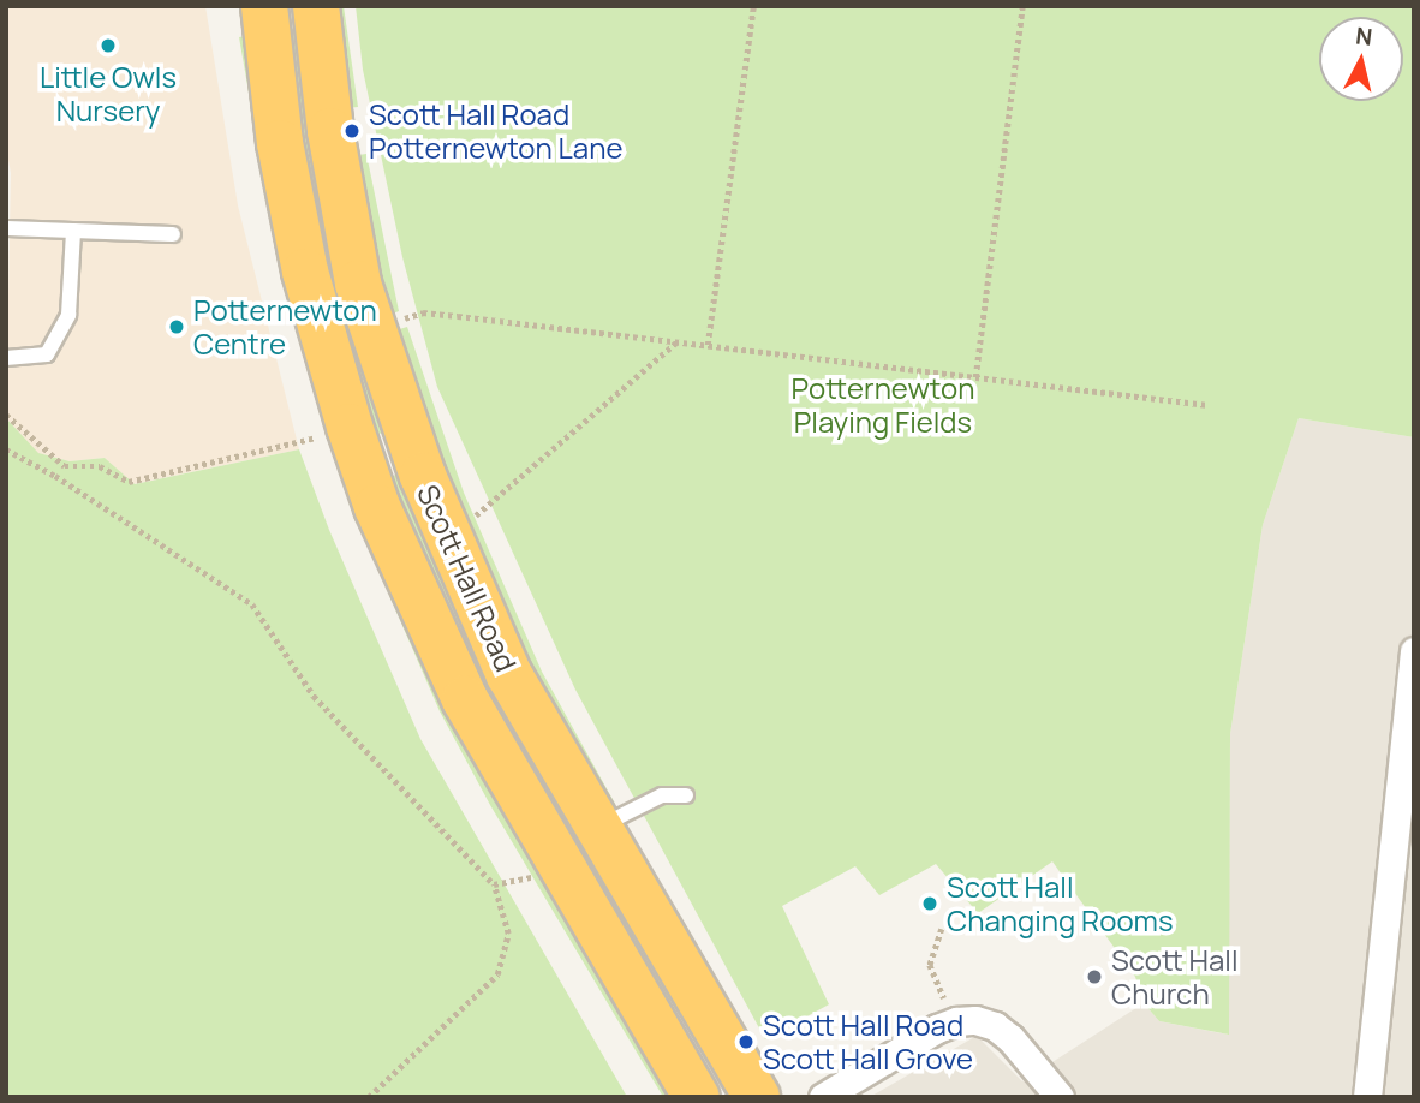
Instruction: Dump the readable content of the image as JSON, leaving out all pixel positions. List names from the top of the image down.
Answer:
{
  "streets": {
    "highway": ["Scott Hall Road"]
  },
  "parks": ["Potternewton Playing Fields"],
  "places": [
    "Little Owls Nursery",
    "Scott Hall Road Potternewton Lane",
    "Potternewton Centre",
    "Scott Hall Changing Rooms",
    "Scott Hall Church",
    "Scott Hall Road Scott Hall Grove"
  ],
  "north": "top"
}
